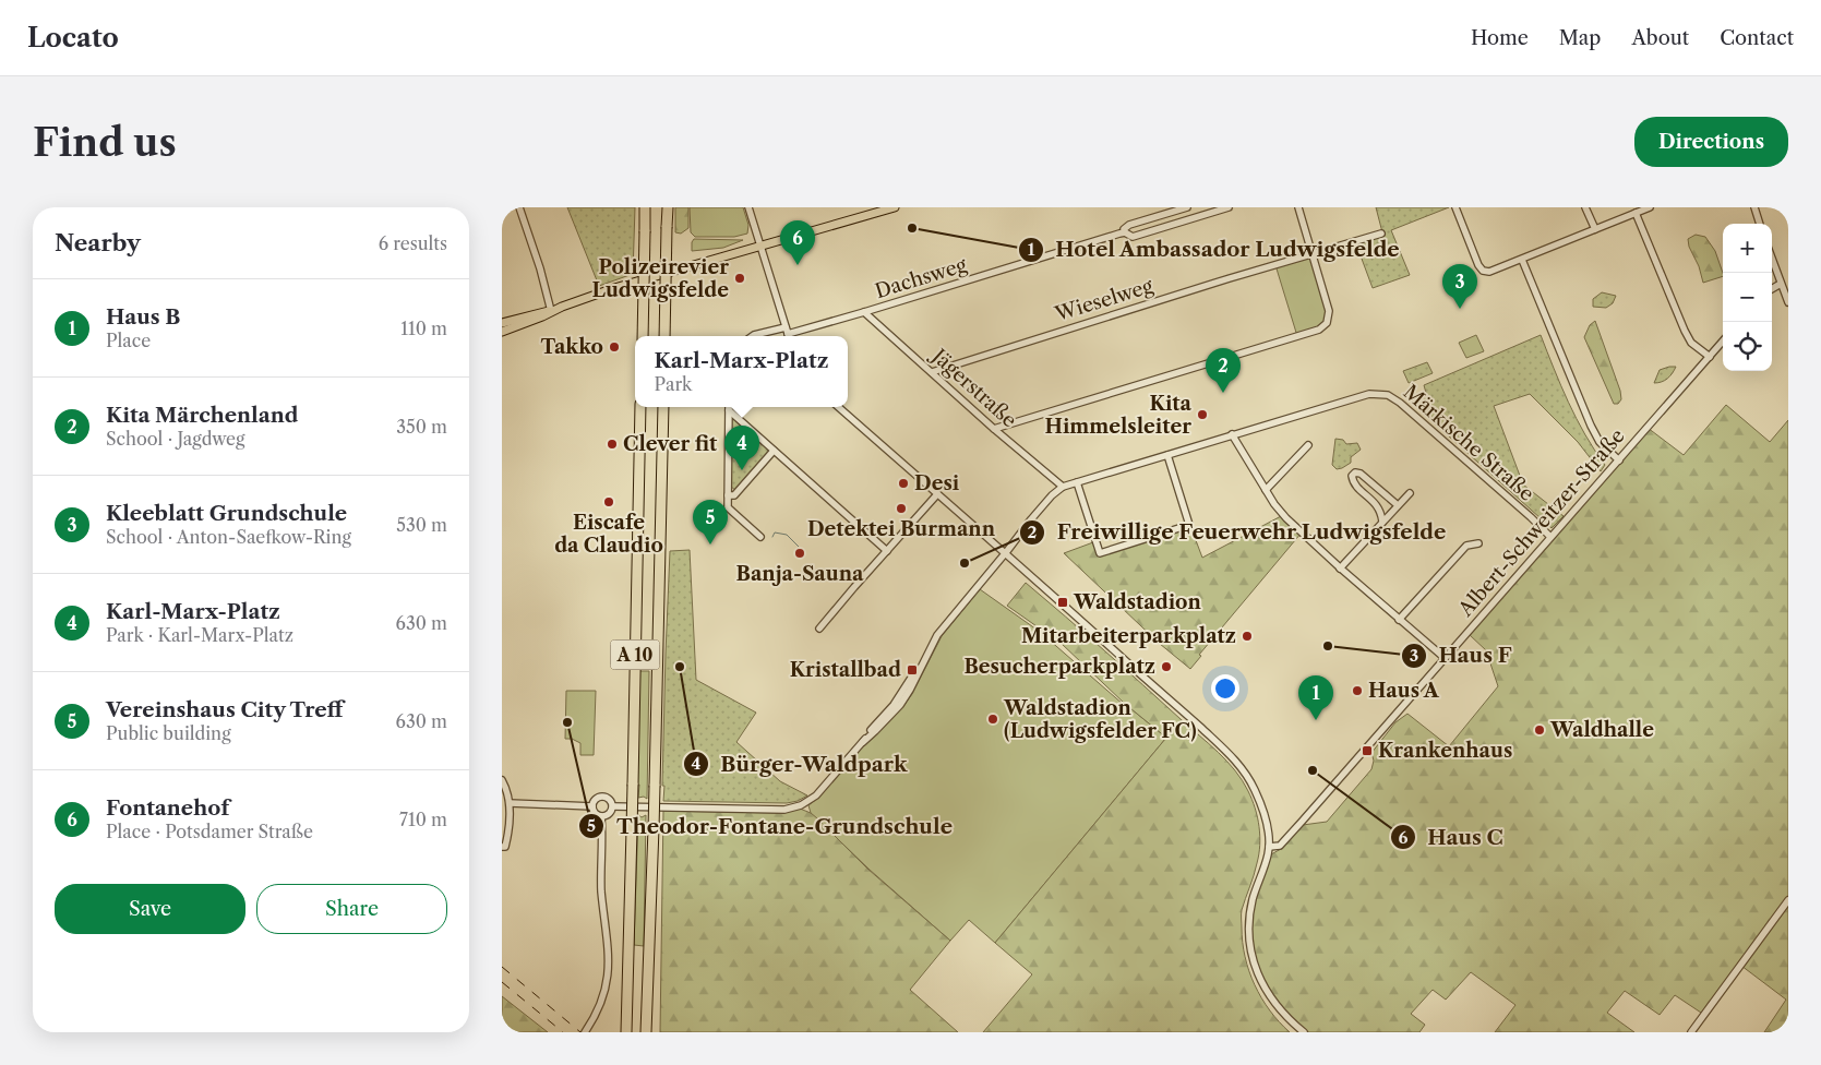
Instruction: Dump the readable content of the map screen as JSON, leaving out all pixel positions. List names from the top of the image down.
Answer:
{
  "streets": {
    "highway": ["A 10"],
    "street": [
      "Dachsweg",
      "Wieselweg",
      "Jägerstraße",
      "Märkische Straße",
      "Albert-Schweitzer-Straße"
    ]
  },
  "crossings": [
    ["Dachsweg", "Jägerstraße"],
    ["Wieselweg", "Jägerstraße"],
    ["Jägerstraße", "Märkische Straße"],
    ["Märkische Straße", "Albert-Schweitzer-Straße"]
  ],
  "places": {
    "other": [
      "Hotel Ambassador Ludwigsfelde",
      "Polizeirevier Ludwigsfelde",
      "Takko",
      "Kita Himmelsleiter",
      "Clever fit",
      "Desi",
      "Eiscafe da Claudio",
      "Detektei Burmann",
      "Banja-Sauna",
      "Freiwillige Feuerwehr Ludwigsfelde",
      "Mitarbeiterparkplatz",
      "Haus F",
      "Bürger-Waldpark",
      "Besucherparkplatz",
      "Haus A",
      "Waldstadion (Ludwigsfelder FC)",
      "Theodor-Fontane-Grundschule",
      "Waldhalle",
      "Haus C"
    ],
    "transit": ["Waldstadion", "Kristallbad", "Krankenhaus"]
  },
  "page": {
    "header": "Locato",
    "nav": [
      "Home",
      "Map",
      "About",
      "Contact"
    ],
    "buttons": [
      "Directions",
      ["Save", "Share"]
    ],
    "title": "Find us",
    "heading": ["Nearby", "6 results"],
    "pins": [
      "6",
      "3",
      "2",
      "4",
      "5",
      "1"
    ],
    "map_buttons": ["+", "−"],
    "list": [
      {
        "mark": "1",
        "name": "Haus B",
        "note": "Place",
        "value": "110 m"
      },
      {
        "mark": "2",
        "name": "Kita Märchenland",
        "note": "School · Jagdweg",
        "value": "350 m"
      },
      {
        "mark": "3",
        "name": "Kleeblatt Grundschule",
        "note": "School · Anton-Saefkow-Ring",
        "value": "530 m"
      },
      {
        "mark": "4",
        "name": "Karl-Marx-Platz",
        "note": "Park · Karl-Marx-Platz",
        "value": "630 m"
      },
      {
        "mark": "5",
        "name": "Vereinshaus City Treff",
        "note": "Public building",
        "value": "630 m"
      },
      {
        "mark": "6",
        "name": "Fontanehof",
        "note": "Place · Potsdamer Straße",
        "value": "710 m"
      }
    ],
    "popup": ["Karl-Marx-Platz", "Park"]
  }
}
